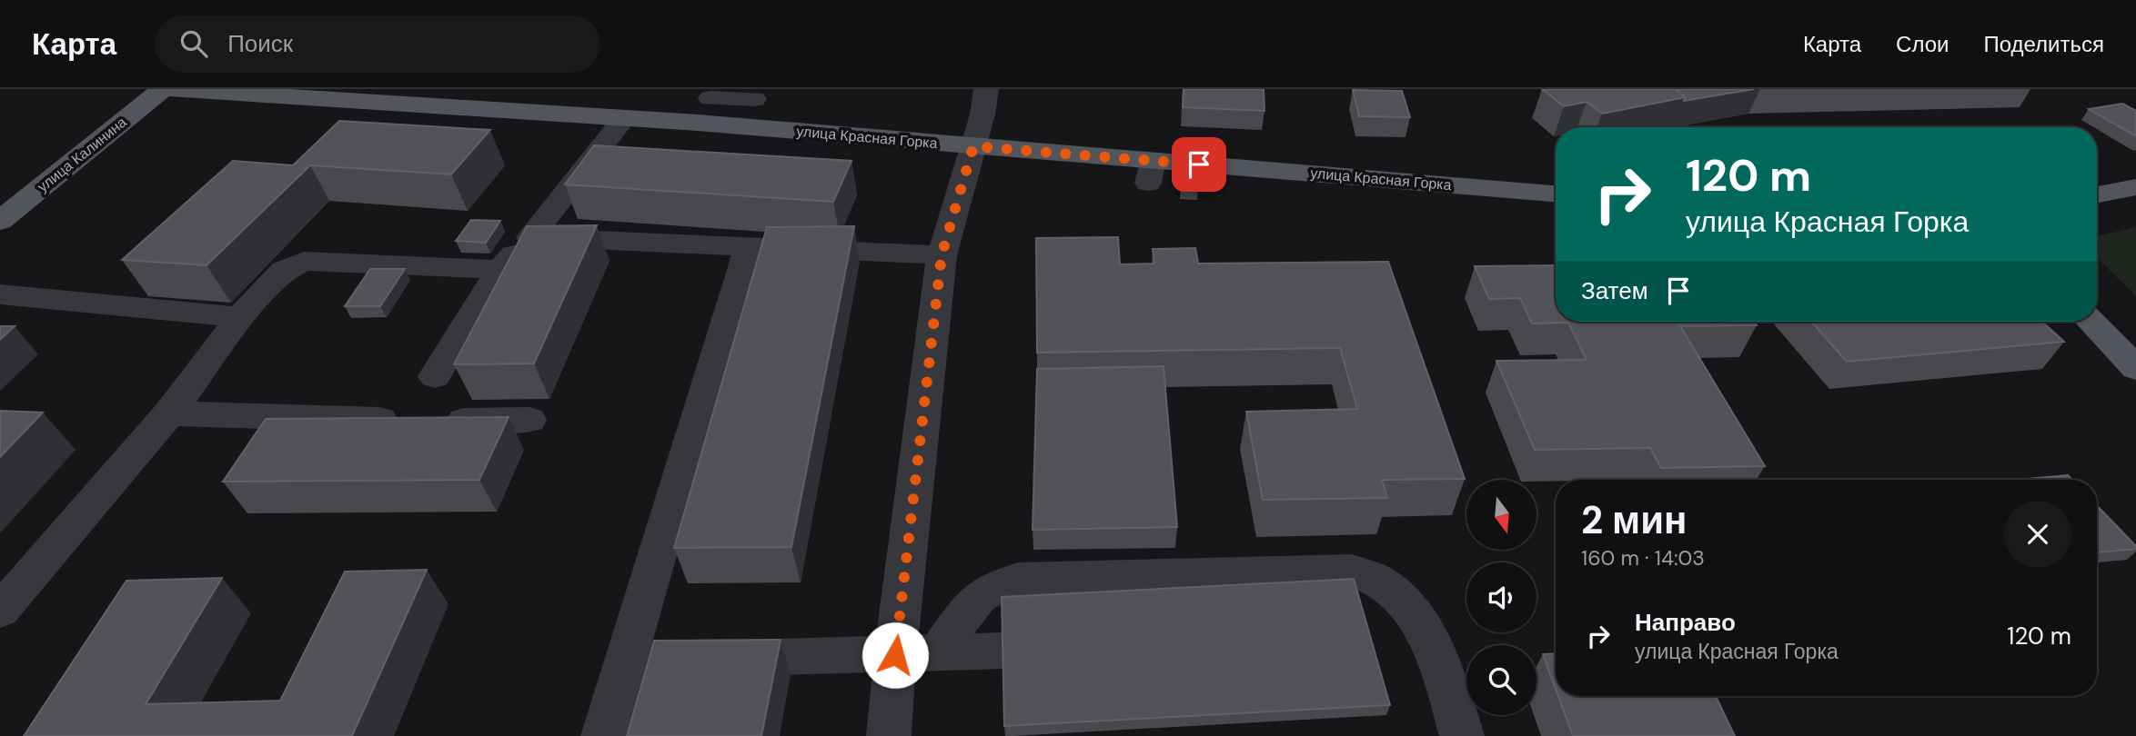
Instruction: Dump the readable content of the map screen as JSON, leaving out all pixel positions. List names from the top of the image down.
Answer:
{
  "streets": {
    "main road": ["улица Красная Горка", "улица Калинина"]
  },
  "north": "bottom",
  "page": {
    "header": "Карта",
    "search": "Поиск",
    "nav": ["Карта", "Слои", "Поделиться"],
    "turn": ["120 m", "улица Красная Горка"],
    "then": "Затем",
    "heading": ["2 мин", "160 m · 14:03"],
    "list": [
      {
        "name": "Направо",
        "note": "улица Красная Горка",
        "value": "120 m"
      }
    ]
  }
}
